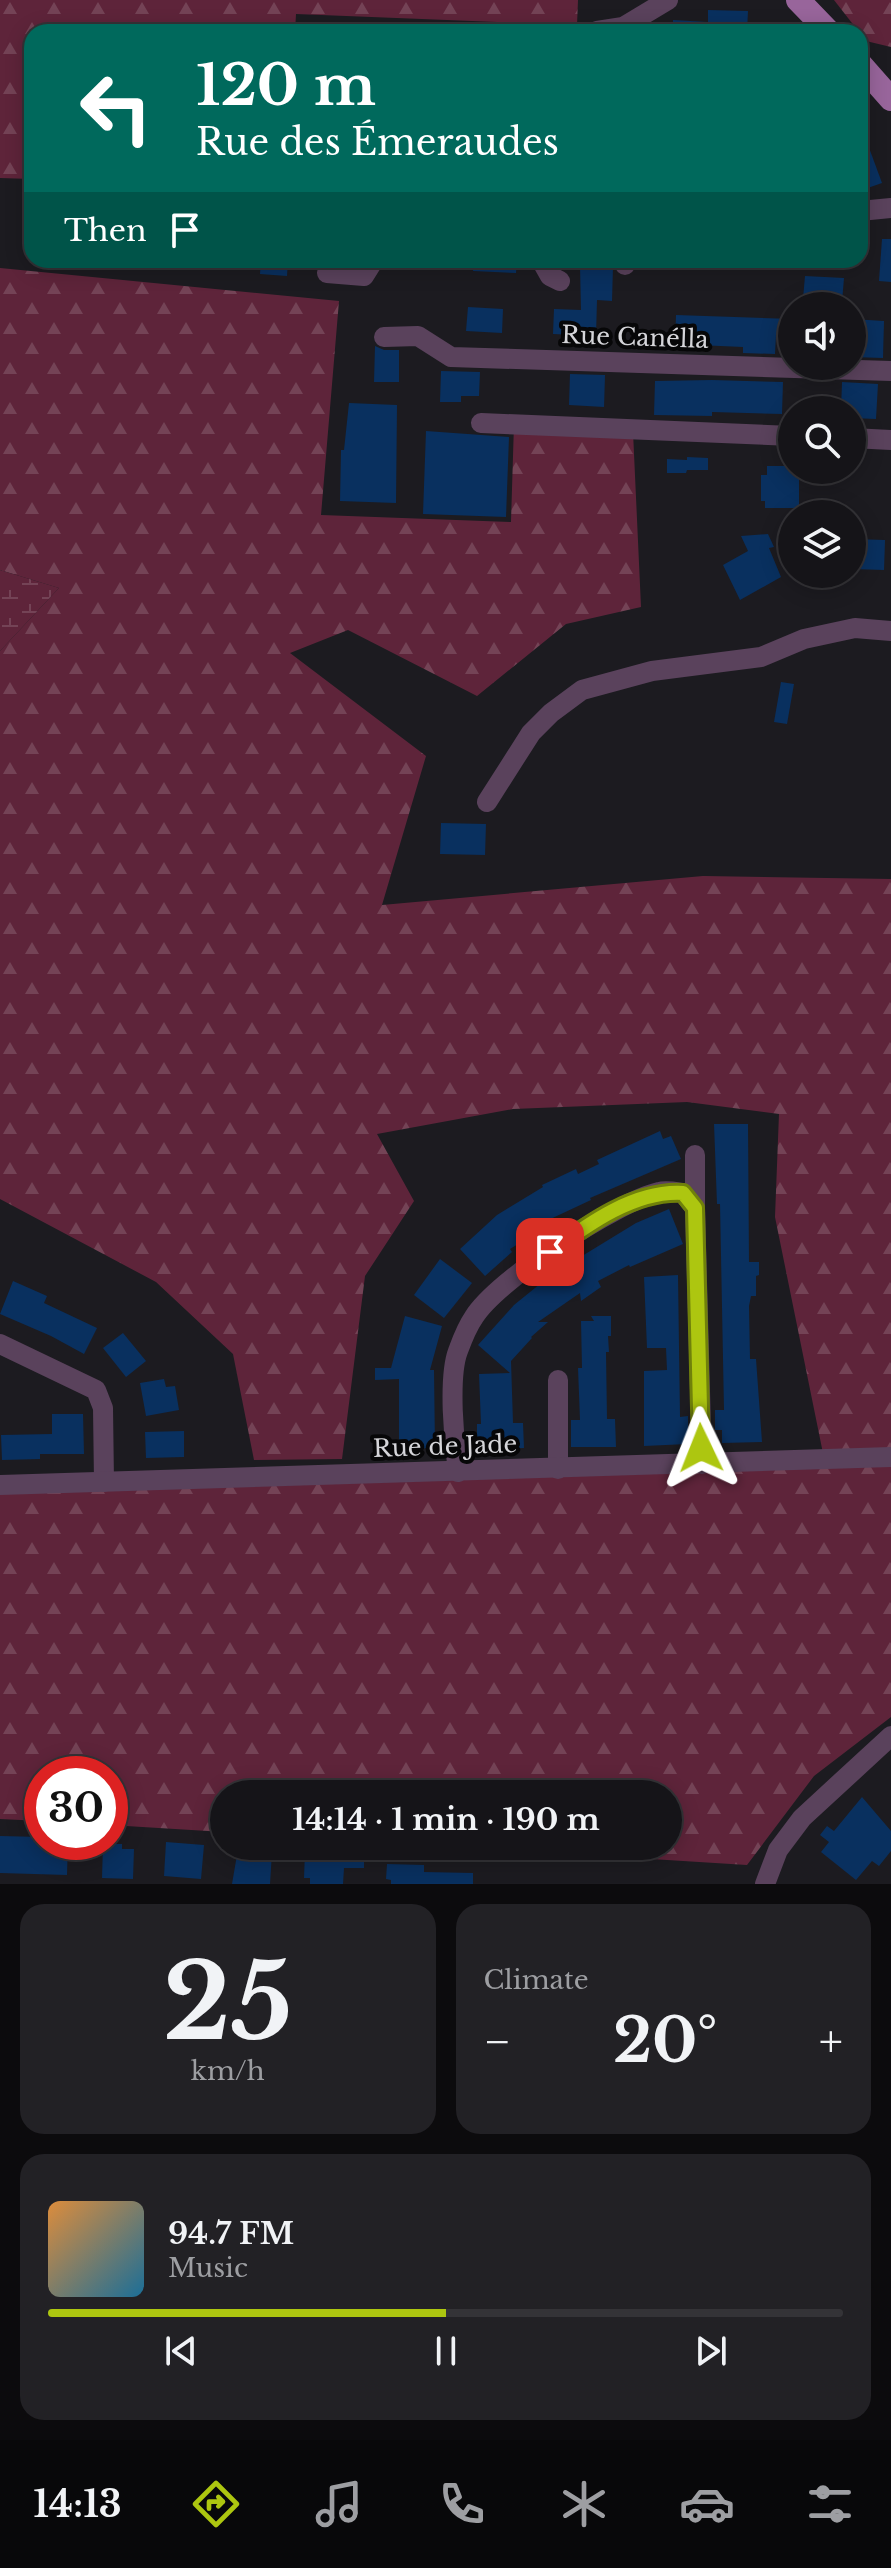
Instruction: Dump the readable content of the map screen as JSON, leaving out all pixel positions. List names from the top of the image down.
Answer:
{
  "streets": {
    "street": ["Rue Canélla", "Rue de Jade"]
  },
  "page": {
    "turn": ["120 m", "Rue des Émeraudes"],
    "then": "Then",
    "limit": "30",
    "trip": "14:14 · 1 min · 190 m",
    "tile": [
      ["25", "km/h"],
      "Climate"
    ],
    "heat": ["−", "20°", "+"],
    "song": ["94.7 FM", "Music"],
    "tabs": "14:13"
  }
}
